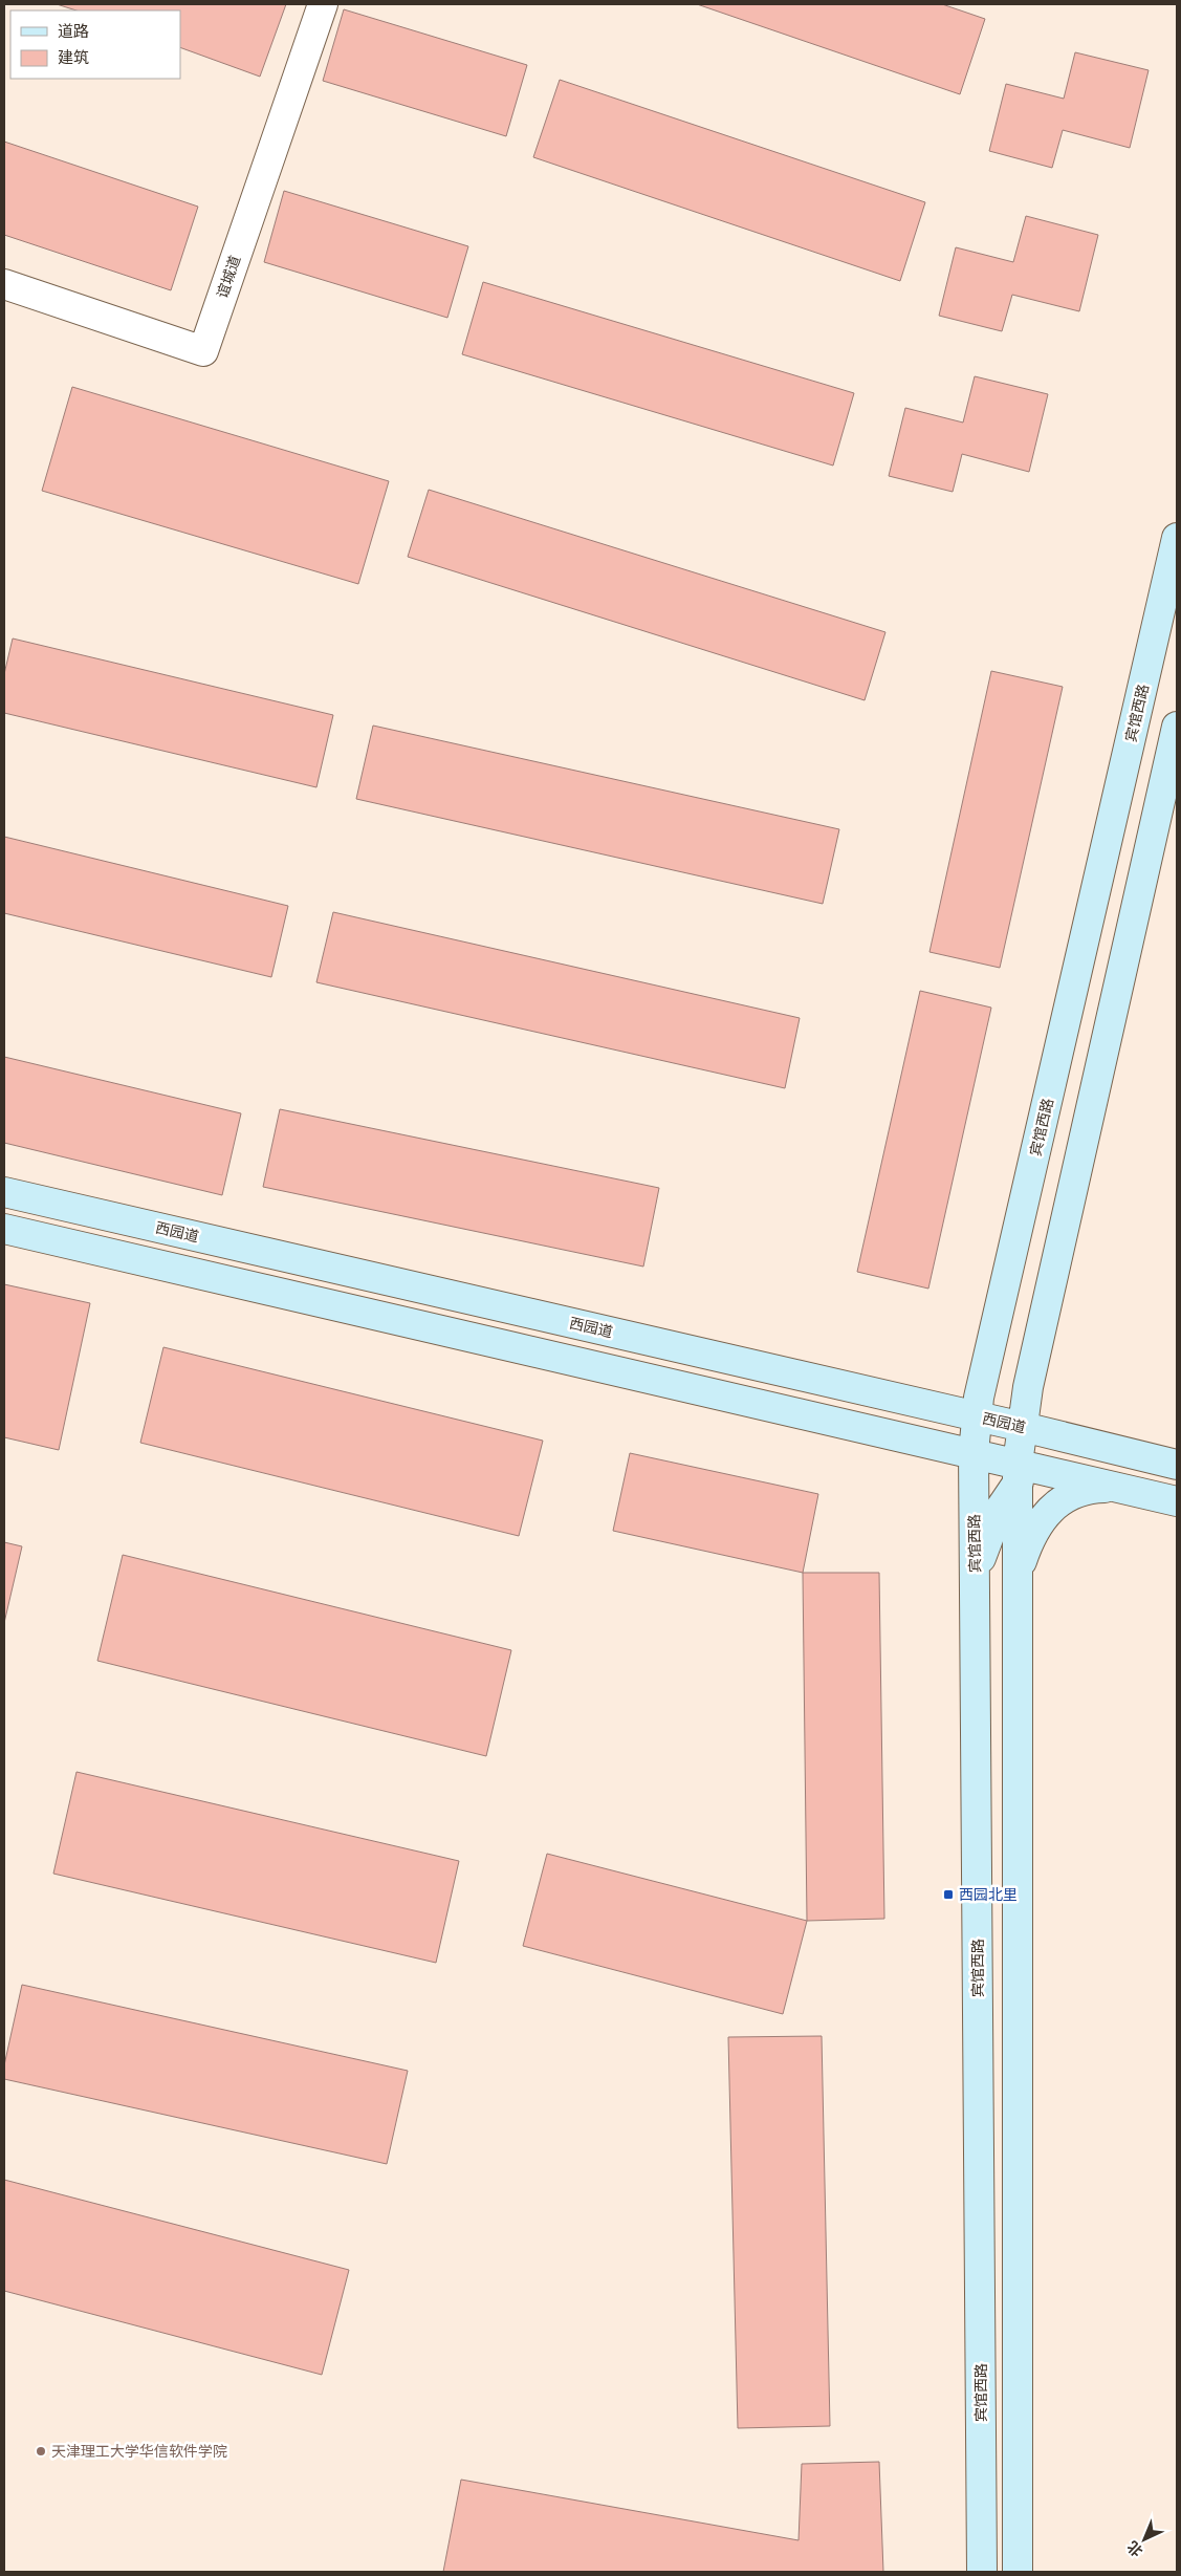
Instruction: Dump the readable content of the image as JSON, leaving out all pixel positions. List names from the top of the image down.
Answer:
{
  "streets": {
    "main road": ["宾馆西路", "西园道"],
    "street": ["谊城道"]
  },
  "crossings": [
    ["宾馆西路", "西园道"]
  ],
  "places": {
    "transit": ["西园北里"],
    "other": ["天津理工大学华信软件学院"]
  },
  "legend": ["道路", "建筑"],
  "north": "bottom left"
}
